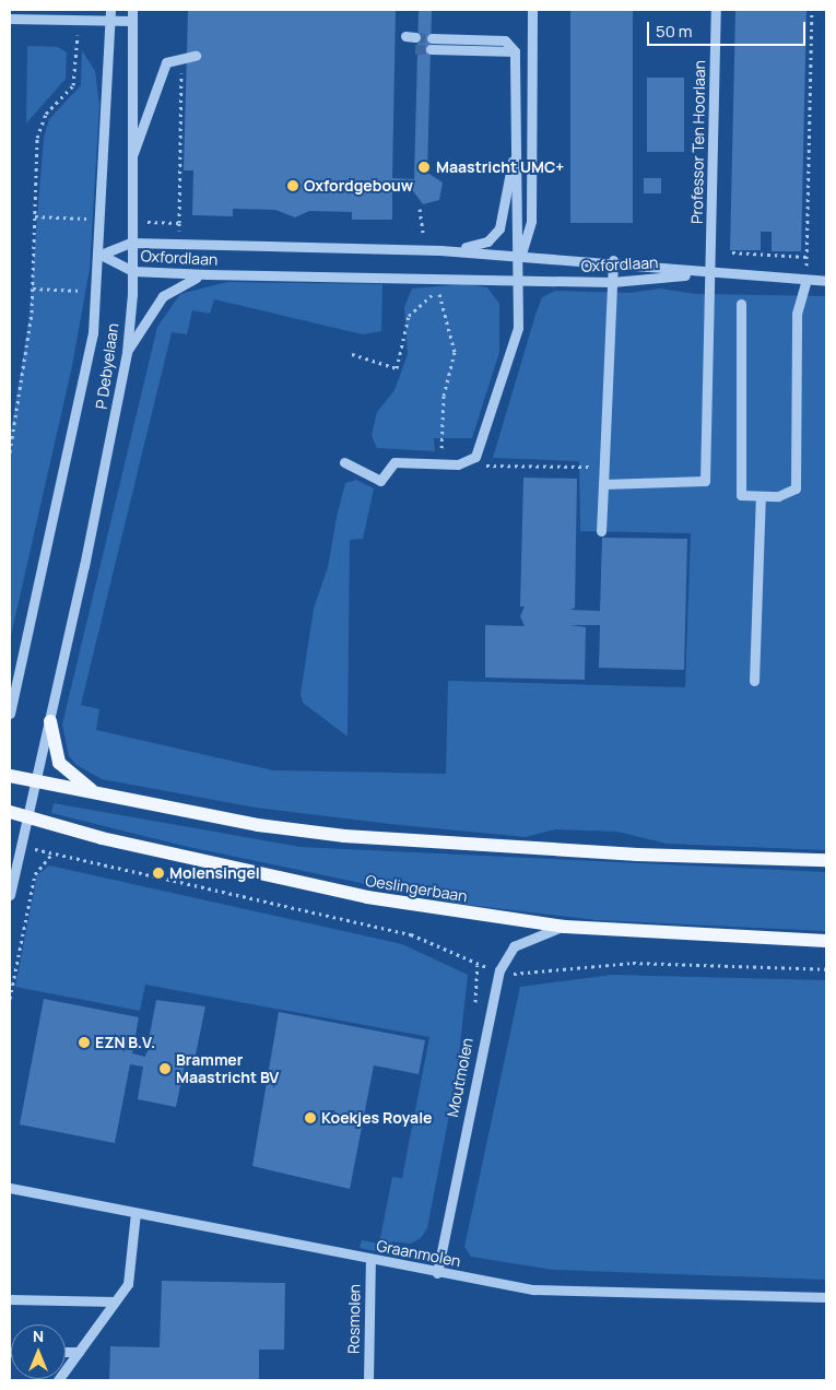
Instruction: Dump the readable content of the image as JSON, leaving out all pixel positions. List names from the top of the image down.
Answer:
{
  "streets": {
    "main road": ["Oeslingerbaan"],
    "street": [
      "Professor Ten Hoorlaan",
      "Oxfordlaan",
      "P Debyelaan",
      "Moutmolen",
      "Graanmolen",
      "Rosmolen"
    ]
  },
  "crossings": [
    ["Professor Ten Hoorlaan", "Oxfordlaan"],
    ["Oxfordlaan", "P Debyelaan"],
    ["Oeslingerbaan", "Moutmolen"],
    ["Moutmolen", "Graanmolen"],
    ["Graanmolen", "Rosmolen"]
  ],
  "places": [
    "Maastricht UMC+",
    "Oxfordgebouw",
    "Molensingel",
    "EZN B.V.",
    "Brammer Maastricht BV",
    "Koekjes Royale"
  ],
  "scale_bar": "50 m",
  "north": "top"
}
